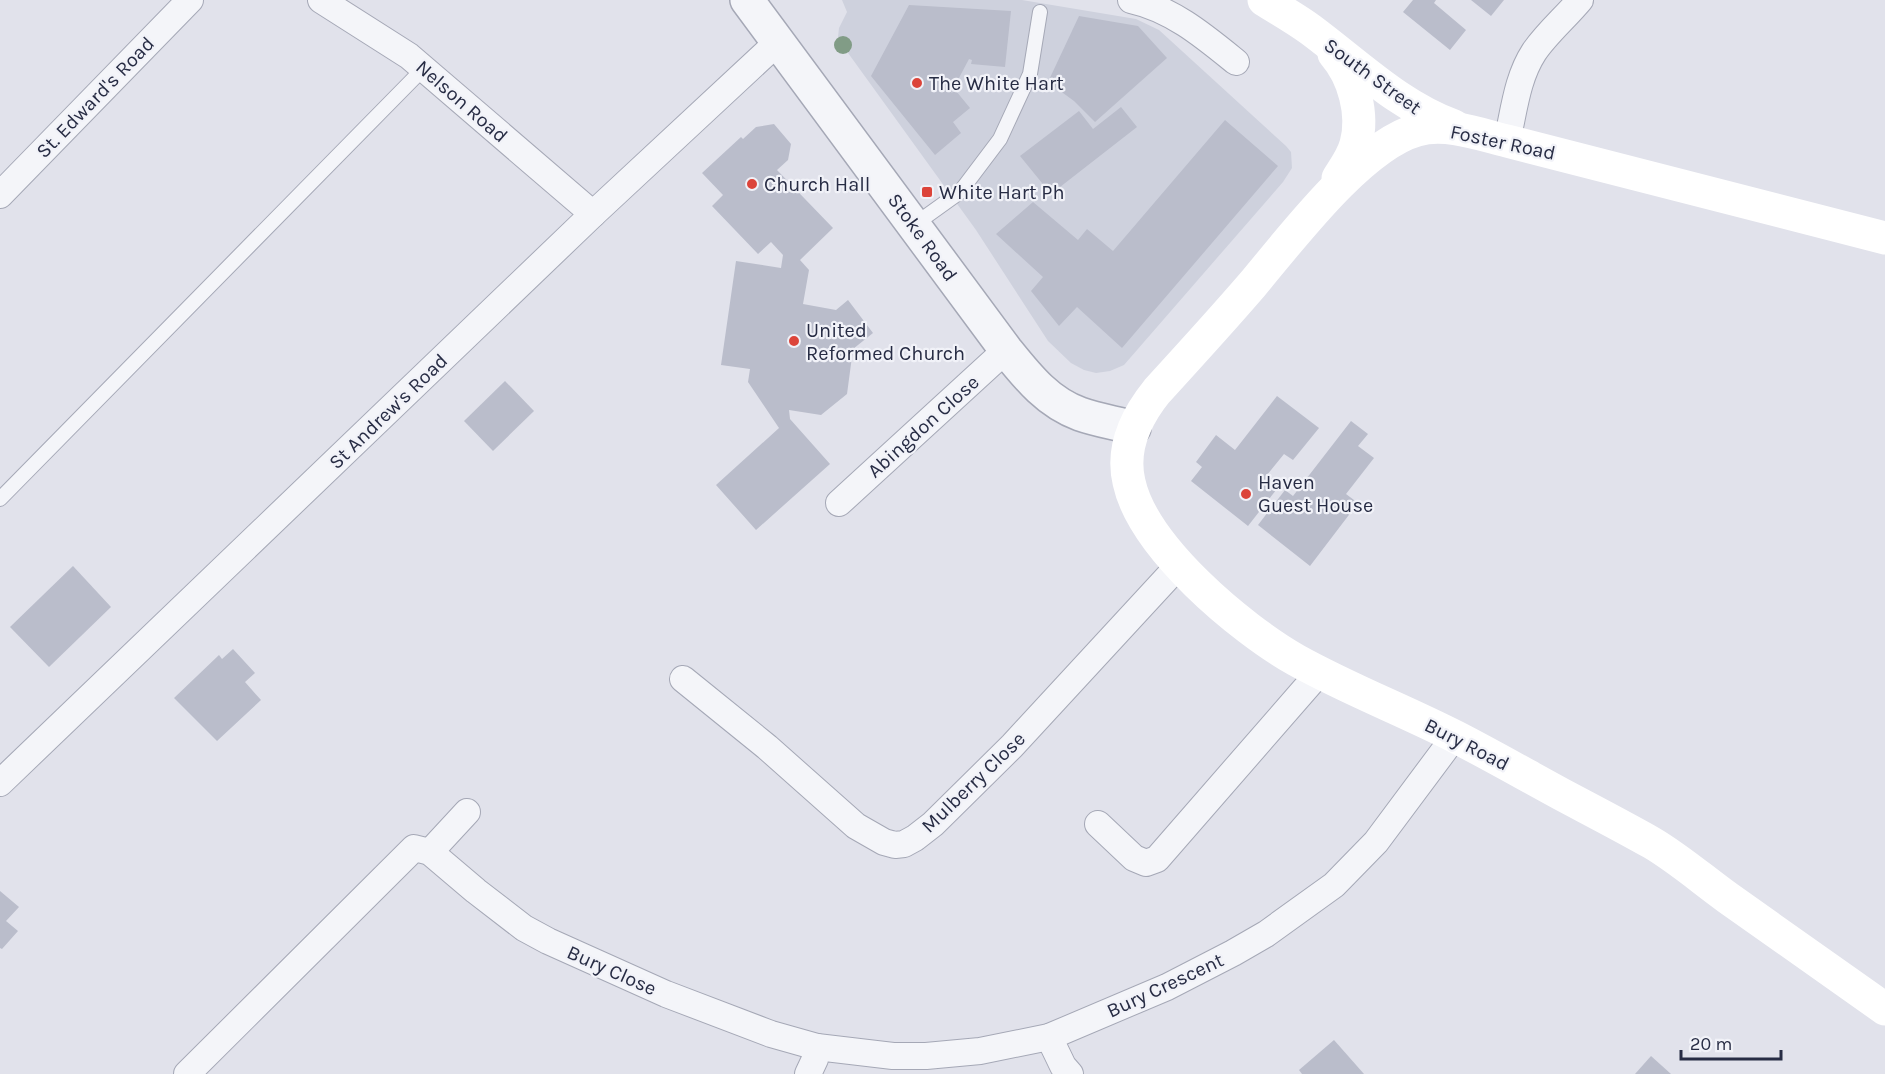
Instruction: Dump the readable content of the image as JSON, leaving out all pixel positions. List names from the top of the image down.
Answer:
{
  "streets": {
    "main road": ["South Street", "Foster Road", "Bury Road"],
    "street": [
      "St. Edward's Road",
      "Nelson Road",
      "Stoke Road",
      "St Andrew's Road",
      "Abingdon Close",
      "Mulberry Close",
      "Bury Close",
      "Bury Crescent"
    ]
  },
  "crossings": [
    ["South Street", "Foster Road"],
    ["Nelson Road", "St Andrew's Road"],
    ["Foster Road", "Stoke Road"],
    ["Foster Road", "Bury Road"],
    ["Stoke Road", "St Andrew's Road"],
    ["Stoke Road", "Abingdon Close"],
    ["Stoke Road", "Bury Road"],
    ["Bury Road", "Mulberry Close"],
    ["Bury Road", "Bury Crescent"],
    ["Bury Close", "Bury Crescent"]
  ],
  "places": {
    "other": [
      "The White Hart",
      "Church Hall",
      "United Reformed Church",
      "Haven Guest House"
    ],
    "transit": ["White Hart Ph"]
  },
  "scale_bar": "20 m"
}
